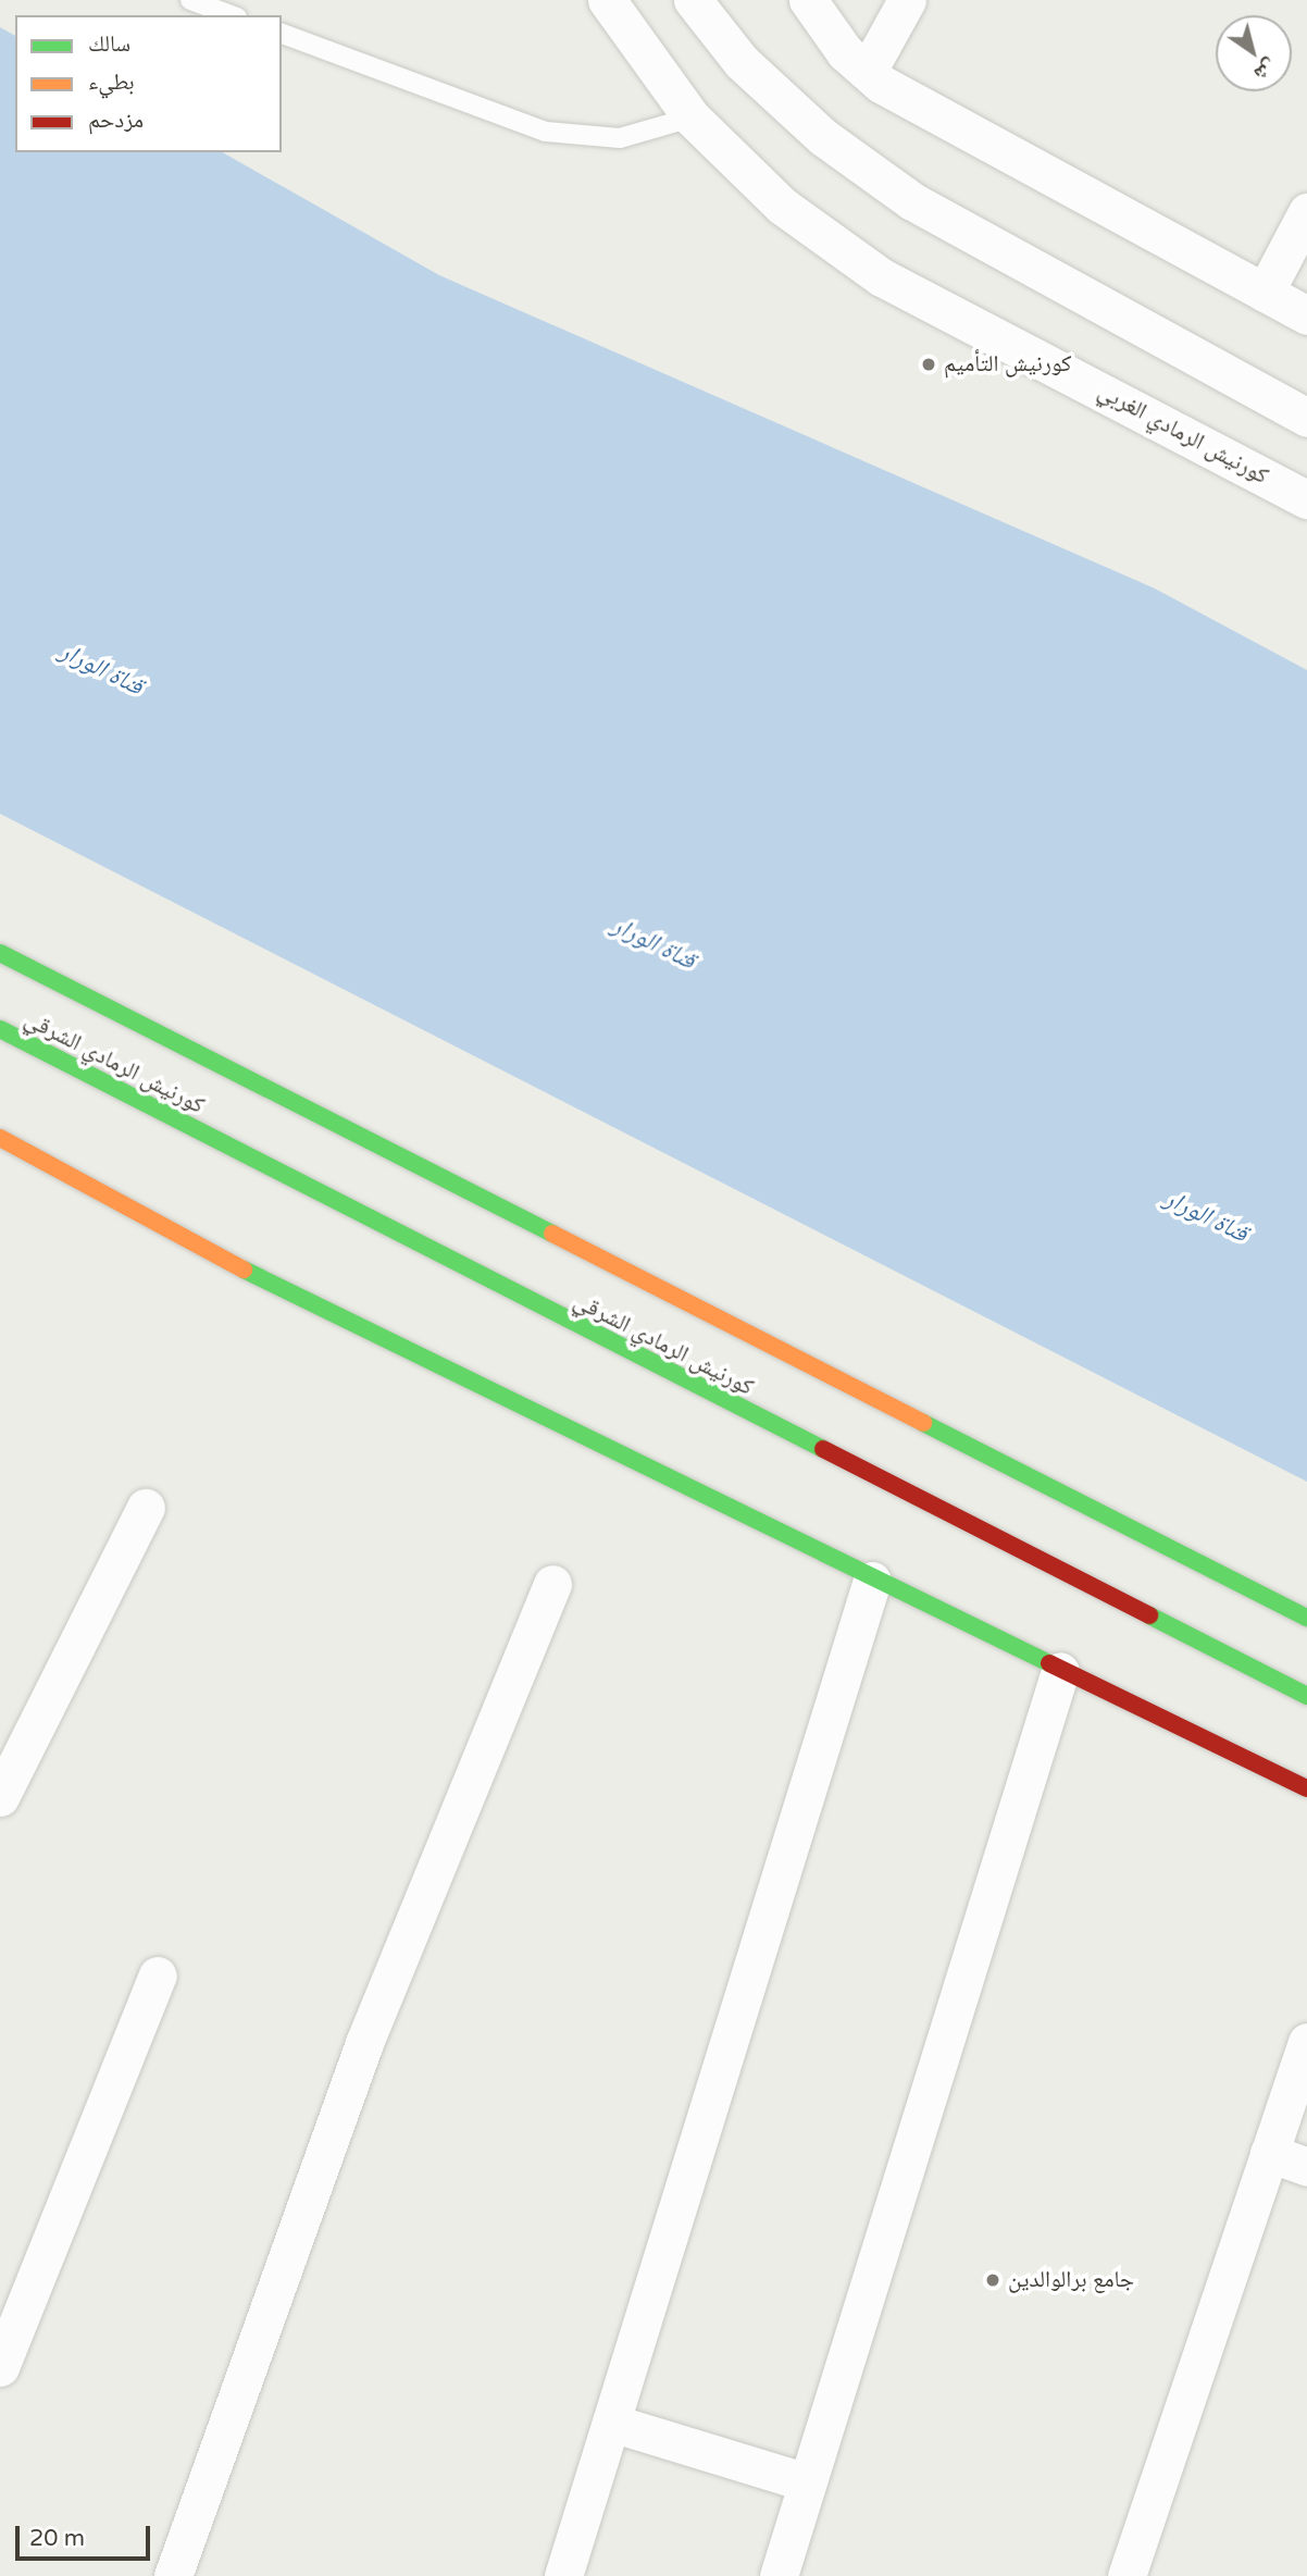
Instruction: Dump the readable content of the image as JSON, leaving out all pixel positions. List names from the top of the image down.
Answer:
{
  "streets": {
    "main road": ["كورنيش الرمادي الشرقي"],
    "street": ["كورنيش الرمادي الغربي"]
  },
  "water": ["قناة الورار"],
  "places": ["كورنيش التأميم", "جامع برالوالدين"],
  "legend": ["سالك", "بطيء", "مزدحم"],
  "scale_bar": "20 m",
  "north": "bottom right"
}
